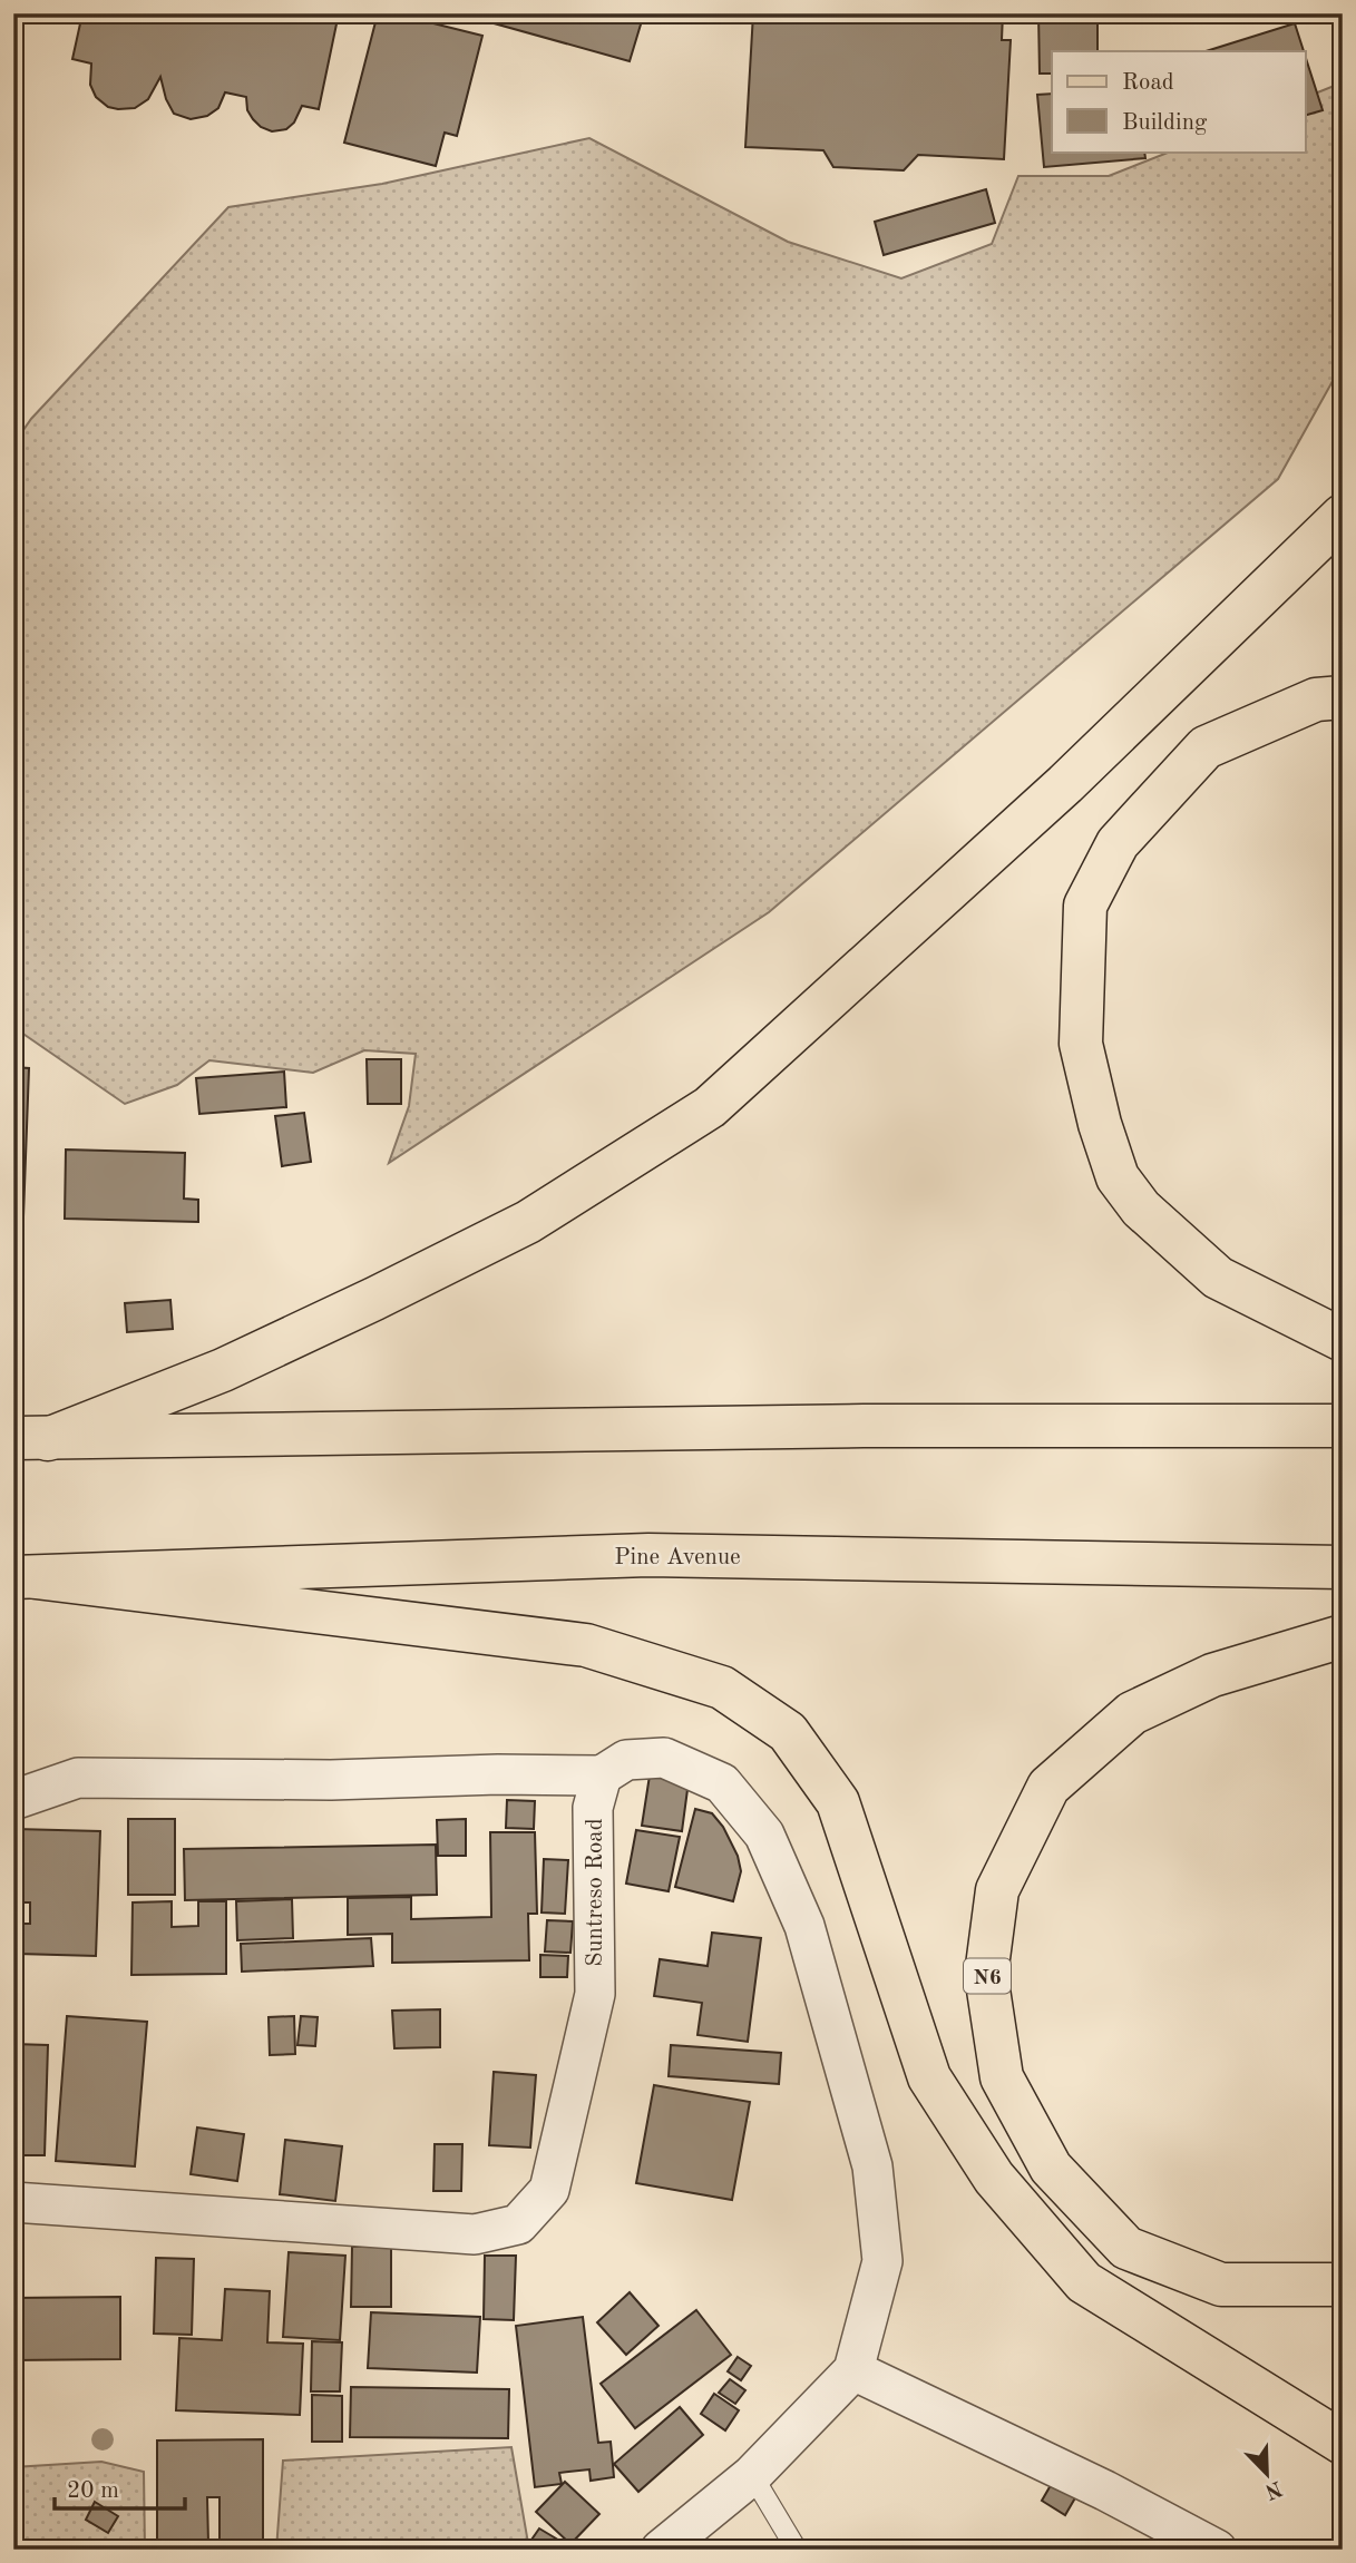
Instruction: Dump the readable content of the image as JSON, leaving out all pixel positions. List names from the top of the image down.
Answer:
{
  "streets": {
    "main road": ["Pine Avenue", "N6"],
    "street": ["Suntreso Road"]
  },
  "legend": ["Road", "Building"],
  "scale_bar": "20 m",
  "north": "bottom right"
}
